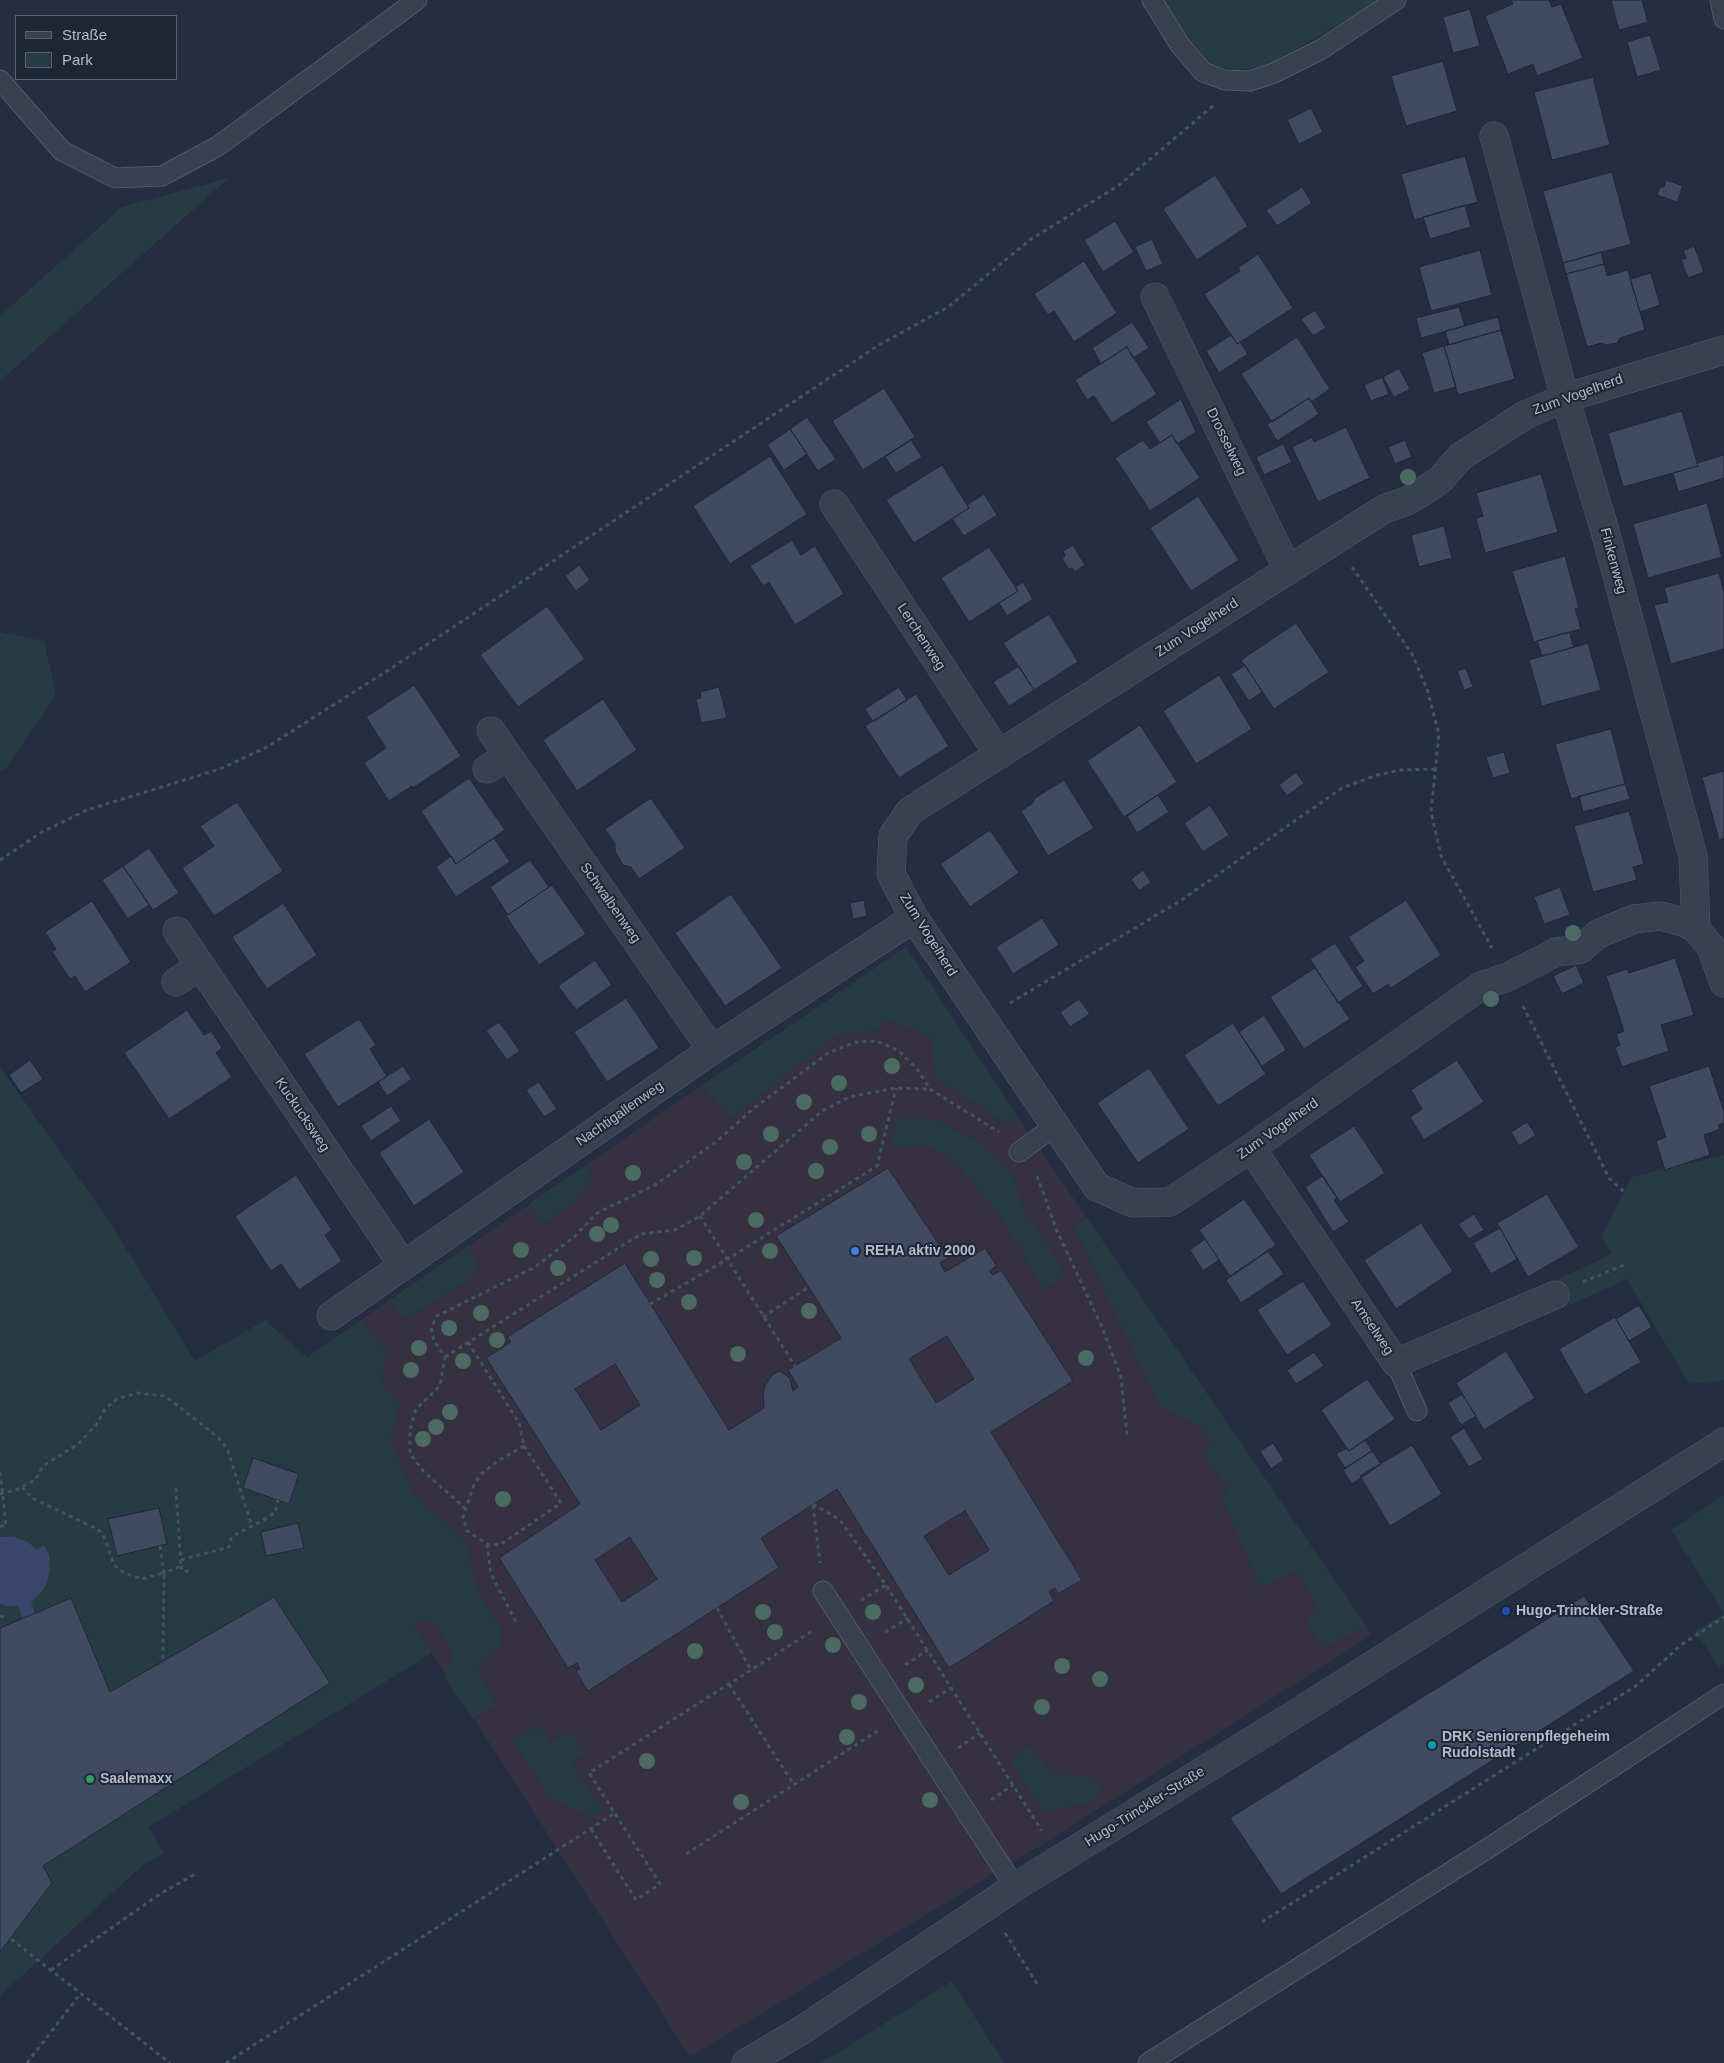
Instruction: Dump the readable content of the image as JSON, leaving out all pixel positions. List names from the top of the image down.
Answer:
{
  "streets": {
    "street": [
      "Zum Vogelherd",
      "Drosselweg",
      "Finkenweg",
      "Lerchenweg",
      "Schwalbenweg",
      "Nachtigallenweg",
      "Kuckucksweg",
      "Amselweg",
      "Hugo-Trinckler-Straße"
    ]
  },
  "crossings": [
    ["Zum Vogelherd", "Drosselweg"],
    ["Zum Vogelherd", "Finkenweg"],
    ["Zum Vogelherd", "Lerchenweg"],
    ["Zum Vogelherd", "Nachtigallenweg"],
    ["Zum Vogelherd", "Amselweg"],
    ["Schwalbenweg", "Nachtigallenweg"],
    ["Nachtigallenweg", "Kuckucksweg"]
  ],
  "places": [
    "REHA aktiv 2000",
    "Hugo-Trinckler-Straße",
    "DRK Seniorenpflegeheim Rudolstadt",
    "Saalemaxx"
  ],
  "legend": ["Straße", "Park"]
}
